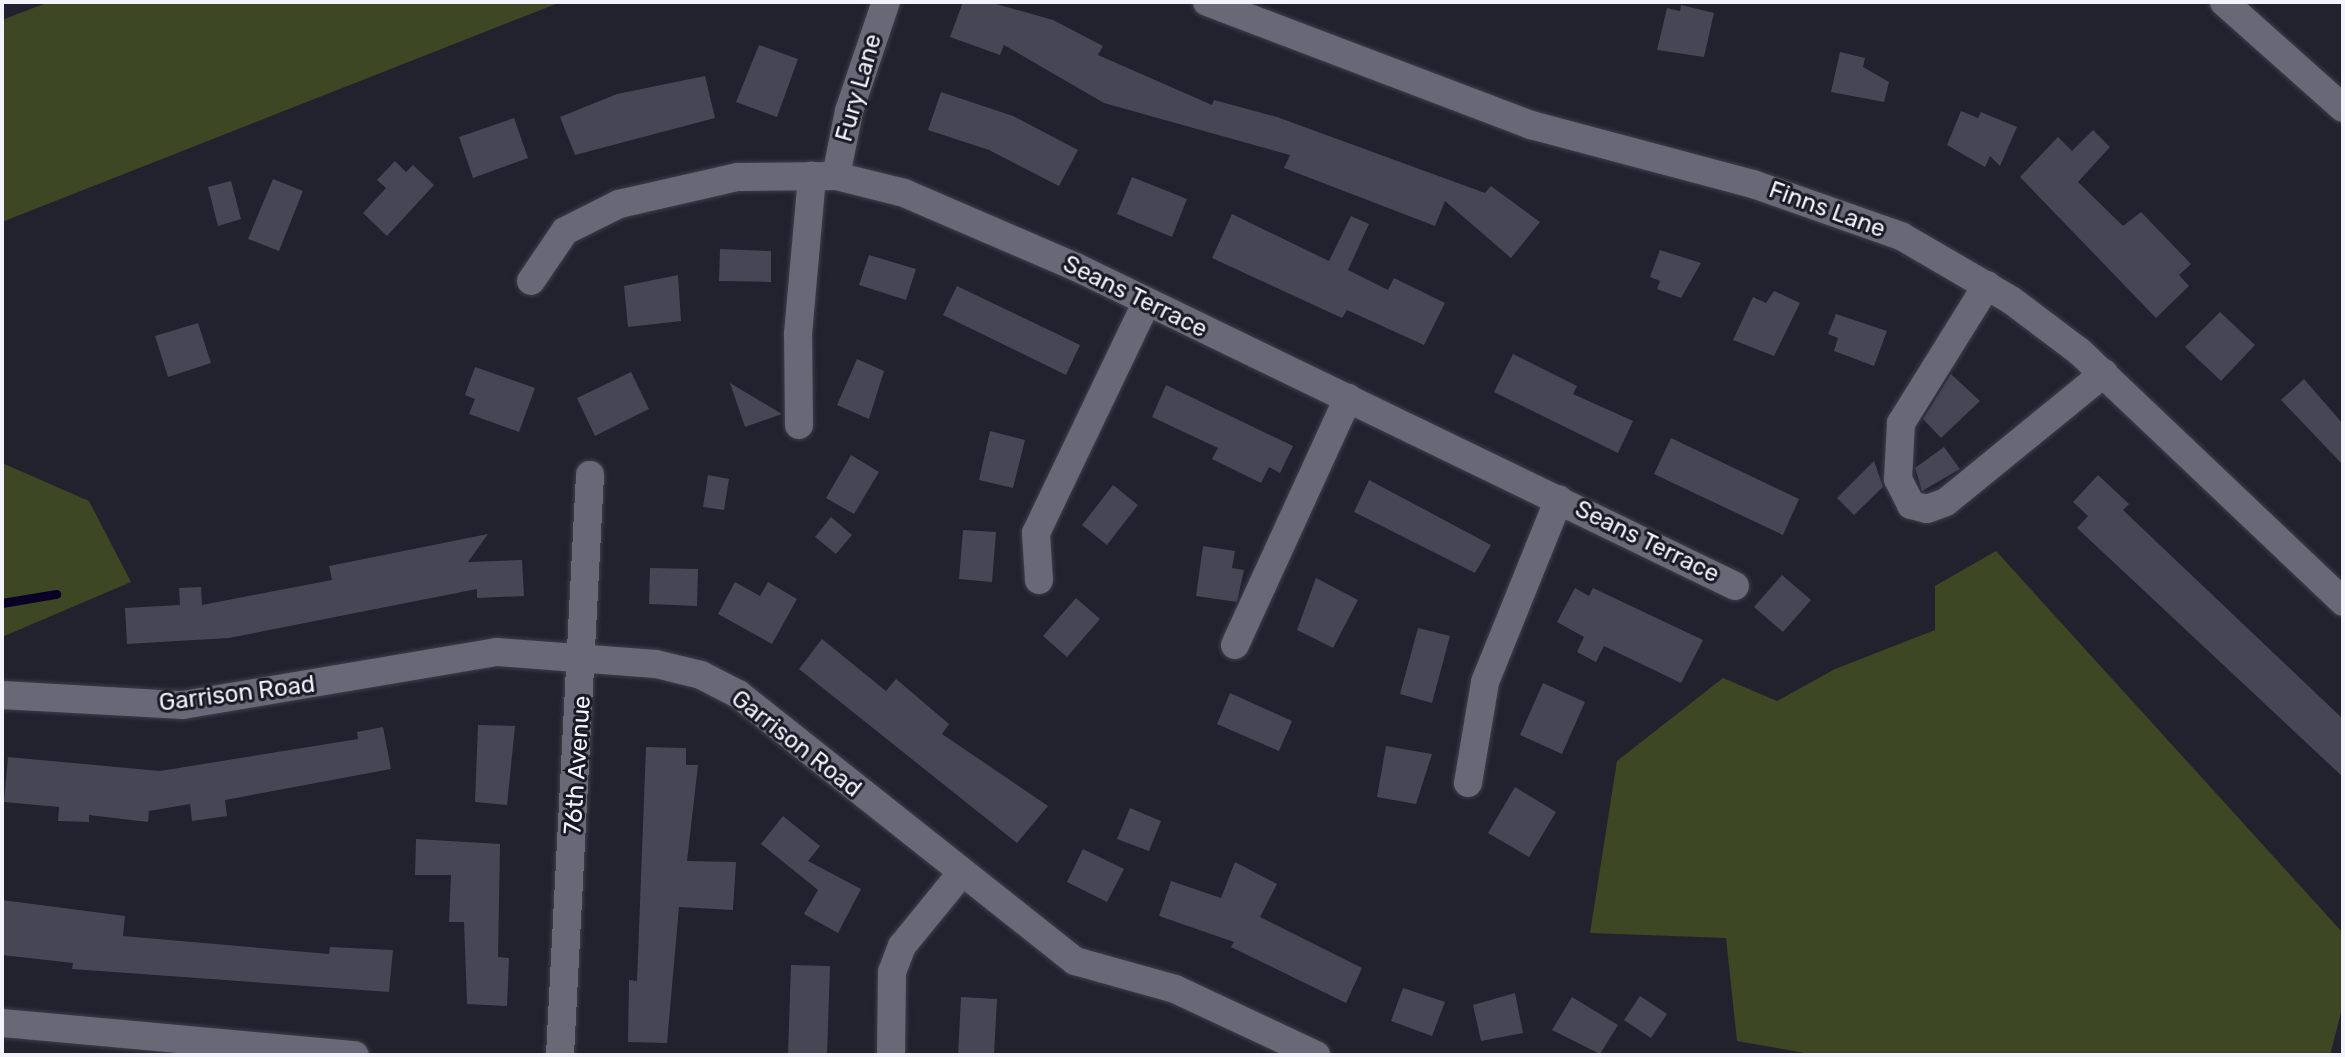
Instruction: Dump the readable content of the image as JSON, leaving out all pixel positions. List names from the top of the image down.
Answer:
{
  "streets": {
    "street": [
      "Fury Lane",
      "Finns Lane",
      "Seans Terrace",
      "Garrison Road",
      "76th Avenue"
    ]
  },
  "crossings": [
    ["Fury Lane", "Seans Terrace"],
    ["Garrison Road", "76th Avenue"]
  ]
}
